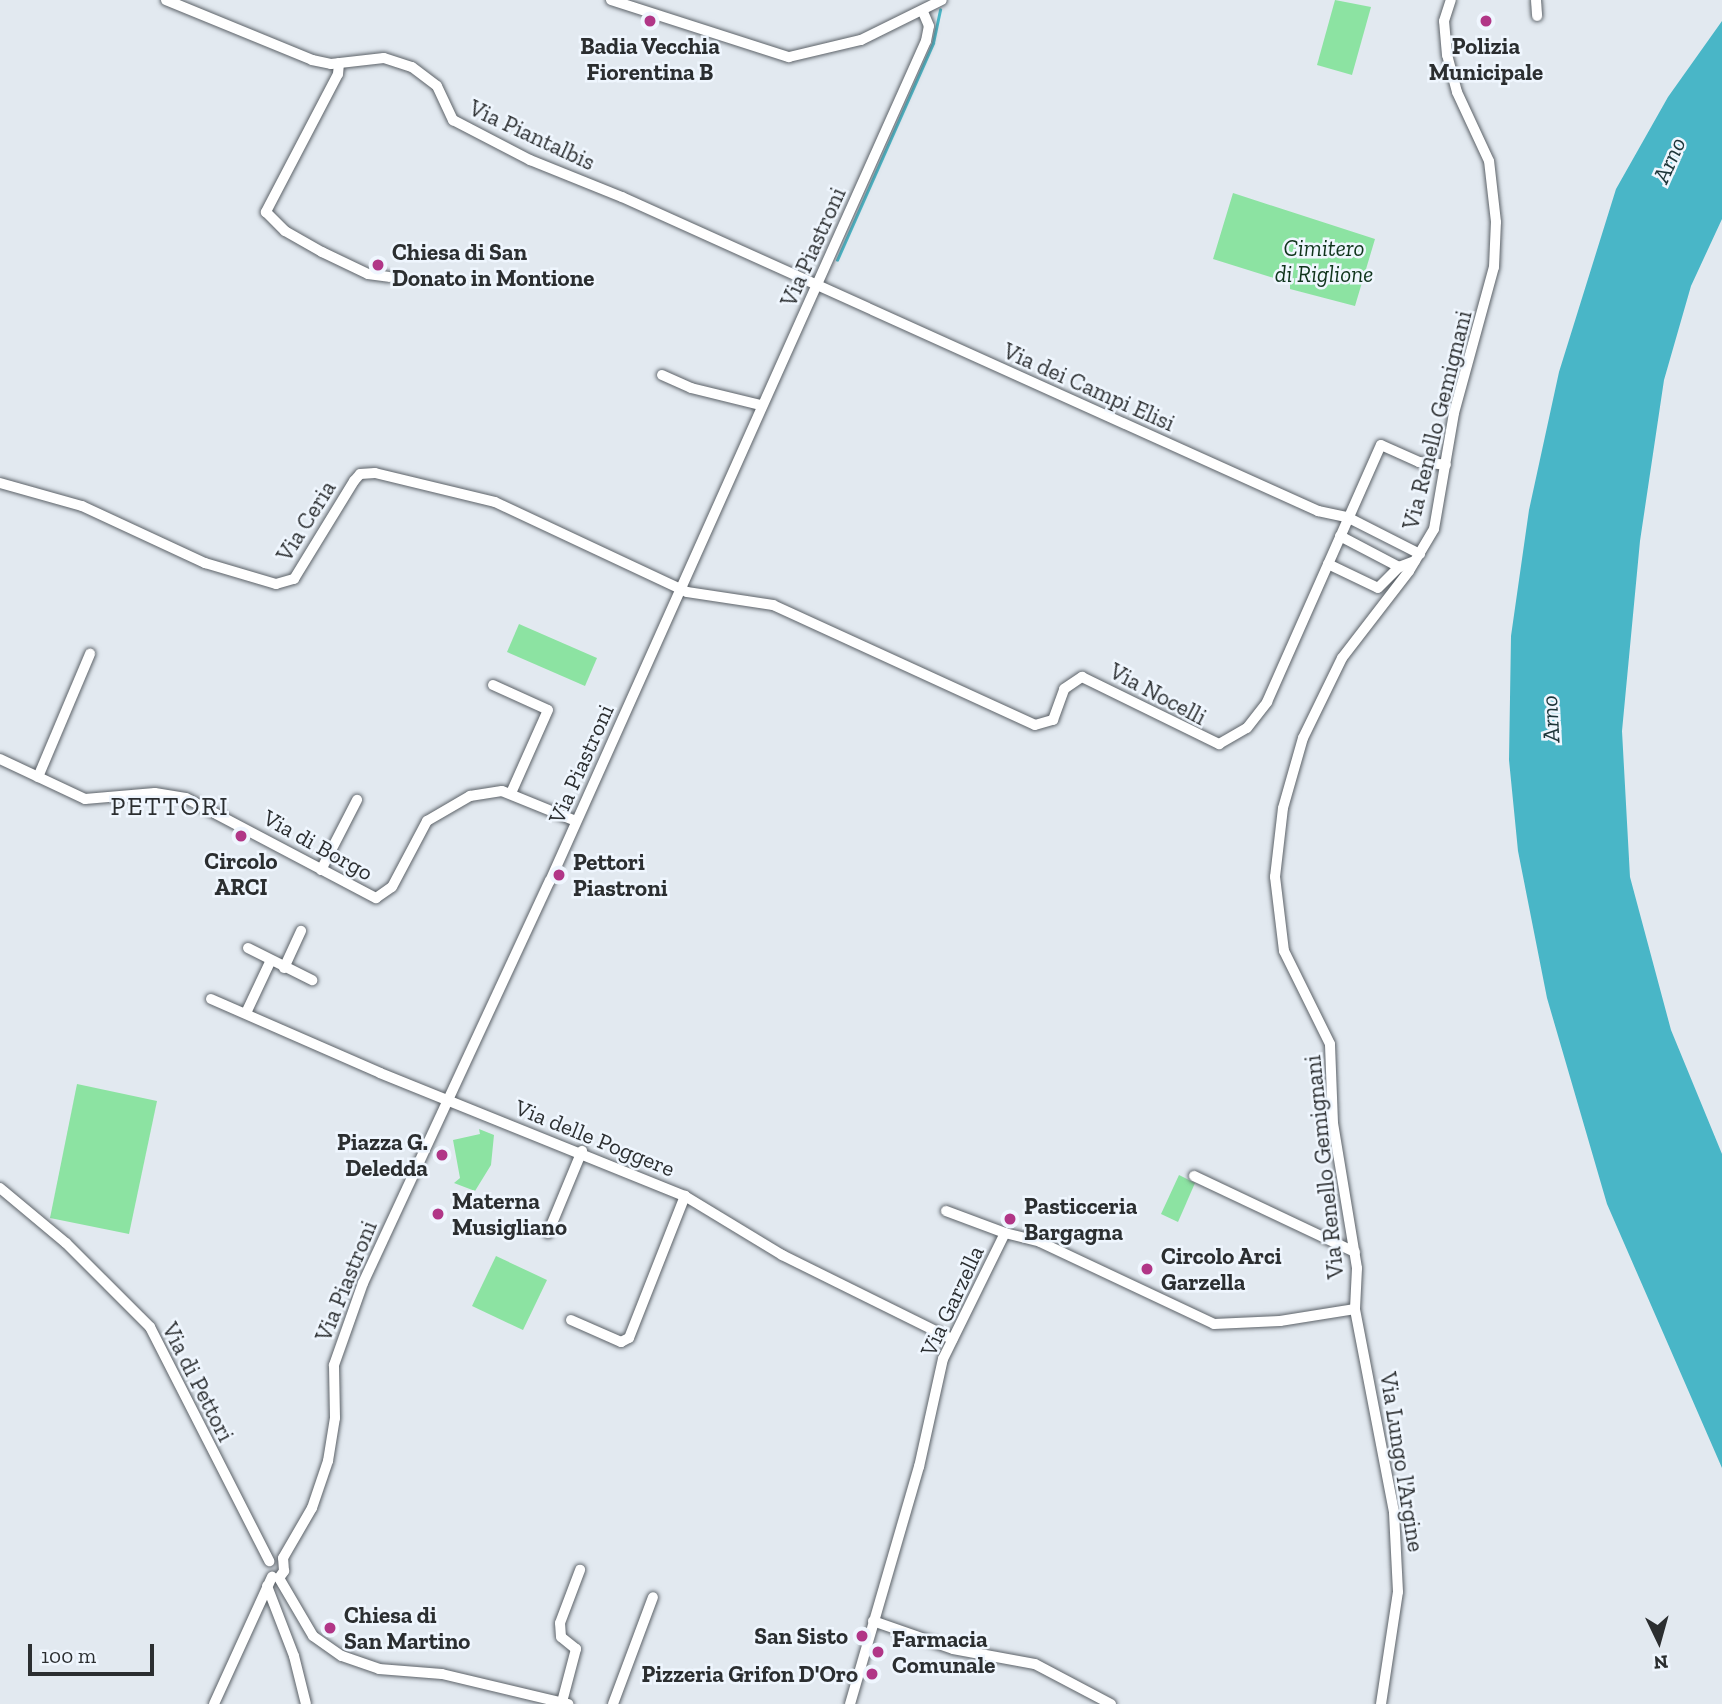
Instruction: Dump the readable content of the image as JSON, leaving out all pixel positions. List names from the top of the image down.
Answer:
{
  "streets": {
    "street": [
      "Via Piantalbis",
      "Via Piastroni",
      "Via dei Campi Elisi",
      "Via Renello Gemignani",
      "Via Ceria",
      "Via Nocelli",
      "Via di Borgo",
      "Via delle Poggere",
      "Via Garzella",
      "Via di Pettori",
      "Via Lungo l'Argine"
    ]
  },
  "crossings": [
    ["Via Piantalbis", "Via Piastroni"],
    ["Via Piantalbis", "Via dei Campi Elisi"],
    ["Via Piastroni", "Via dei Campi Elisi"],
    ["Via Piastroni", "Via Ceria"],
    ["Via Piastroni", "Via Nocelli"],
    ["Via Piastroni", "Via di Borgo"],
    ["Via Piastroni", "Via delle Poggere"],
    ["Via Piastroni", "Via di Pettori"],
    ["Via dei Campi Elisi", "Via Nocelli"],
    ["Via Renello Gemignani", "Via Nocelli"],
    ["Via Renello Gemignani", "Via Garzella"],
    ["Via Renello Gemignani", "Via Lungo l'Argine"],
    ["Via Ceria", "Via Nocelli"],
    ["Via delle Poggere", "Via Garzella"],
    ["Via Garzella", "Via Lungo l'Argine"]
  ],
  "districts": ["PETTORI"],
  "water": ["Arno"],
  "parks": ["Cimitero di Riglione"],
  "places": [
    "Badia Vecchia Fiorentina B",
    "Polizia Municipale",
    "Chiesa di San Donato in Montione",
    "Circolo ARCI",
    "Pettori Piastroni",
    "Piazza G. Deledda",
    "Materna Musigliano",
    "Pasticceria Bargagna",
    "Circolo Arci Garzella",
    "Chiesa di San Martino",
    "San Sisto",
    "Farmacia Comunale",
    "Pizzeria Grifon D'Oro"
  ],
  "scale_bar": "100 m",
  "north": "bottom"
}
